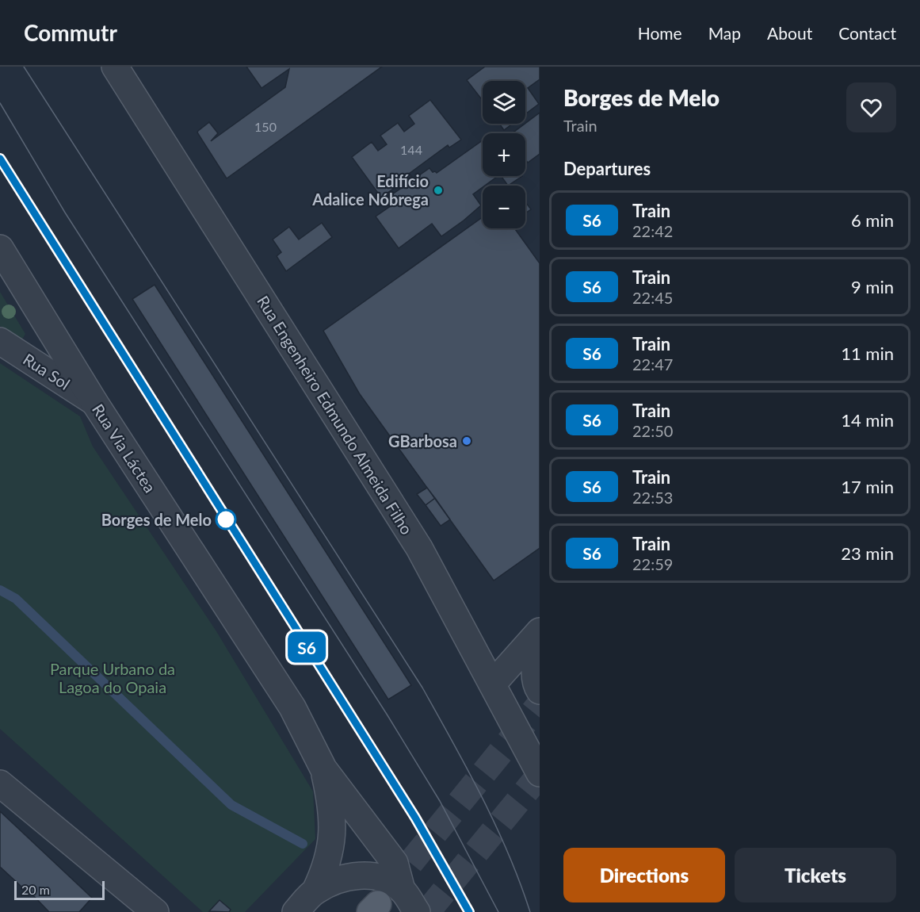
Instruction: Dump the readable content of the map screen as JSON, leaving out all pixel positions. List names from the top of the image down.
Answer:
{
  "streets": {
    "street": ["Rua Sol", "Rua Engenheiro Edmundo Almeida Filho", "Rua Via Láctea"]
  },
  "crossings": [
    ["Rua Sol", "Rua Via Láctea"]
  ],
  "parks": ["Parque Urbano da Lagoa do Opaia"],
  "places": ["Edifício Adalice Nóbrega", "GBarbosa", "Borges de Melo"],
  "house_numbers": ["150", "144"],
  "scale_bar": "20 m",
  "page": {
    "header": "Commutr",
    "nav": [
      "Home",
      "Map",
      "About",
      "Contact"
    ],
    "on_map": "S6",
    "heading": [
      ["Borges de Melo", "Train"],
      "Departures"
    ],
    "map_buttons": ["+", "−"],
    "list": [
      {
        "mark": "S6",
        "name": "Train",
        "note": "22:42",
        "value": "6 min"
      },
      {
        "mark": "S6",
        "name": "Train",
        "note": "22:45",
        "value": "9 min"
      },
      {
        "mark": "S6",
        "name": "Train",
        "note": "22:47",
        "value": "11 min"
      },
      {
        "mark": "S6",
        "name": "Train",
        "note": "22:50",
        "value": "14 min"
      },
      {
        "mark": "S6",
        "name": "Train",
        "note": "22:53",
        "value": "17 min"
      },
      {
        "mark": "S6",
        "name": "Train",
        "note": "22:59",
        "value": "23 min"
      }
    ],
    "buttons": ["Directions", "Tickets"],
    "scale": "20 m"
  }
}
